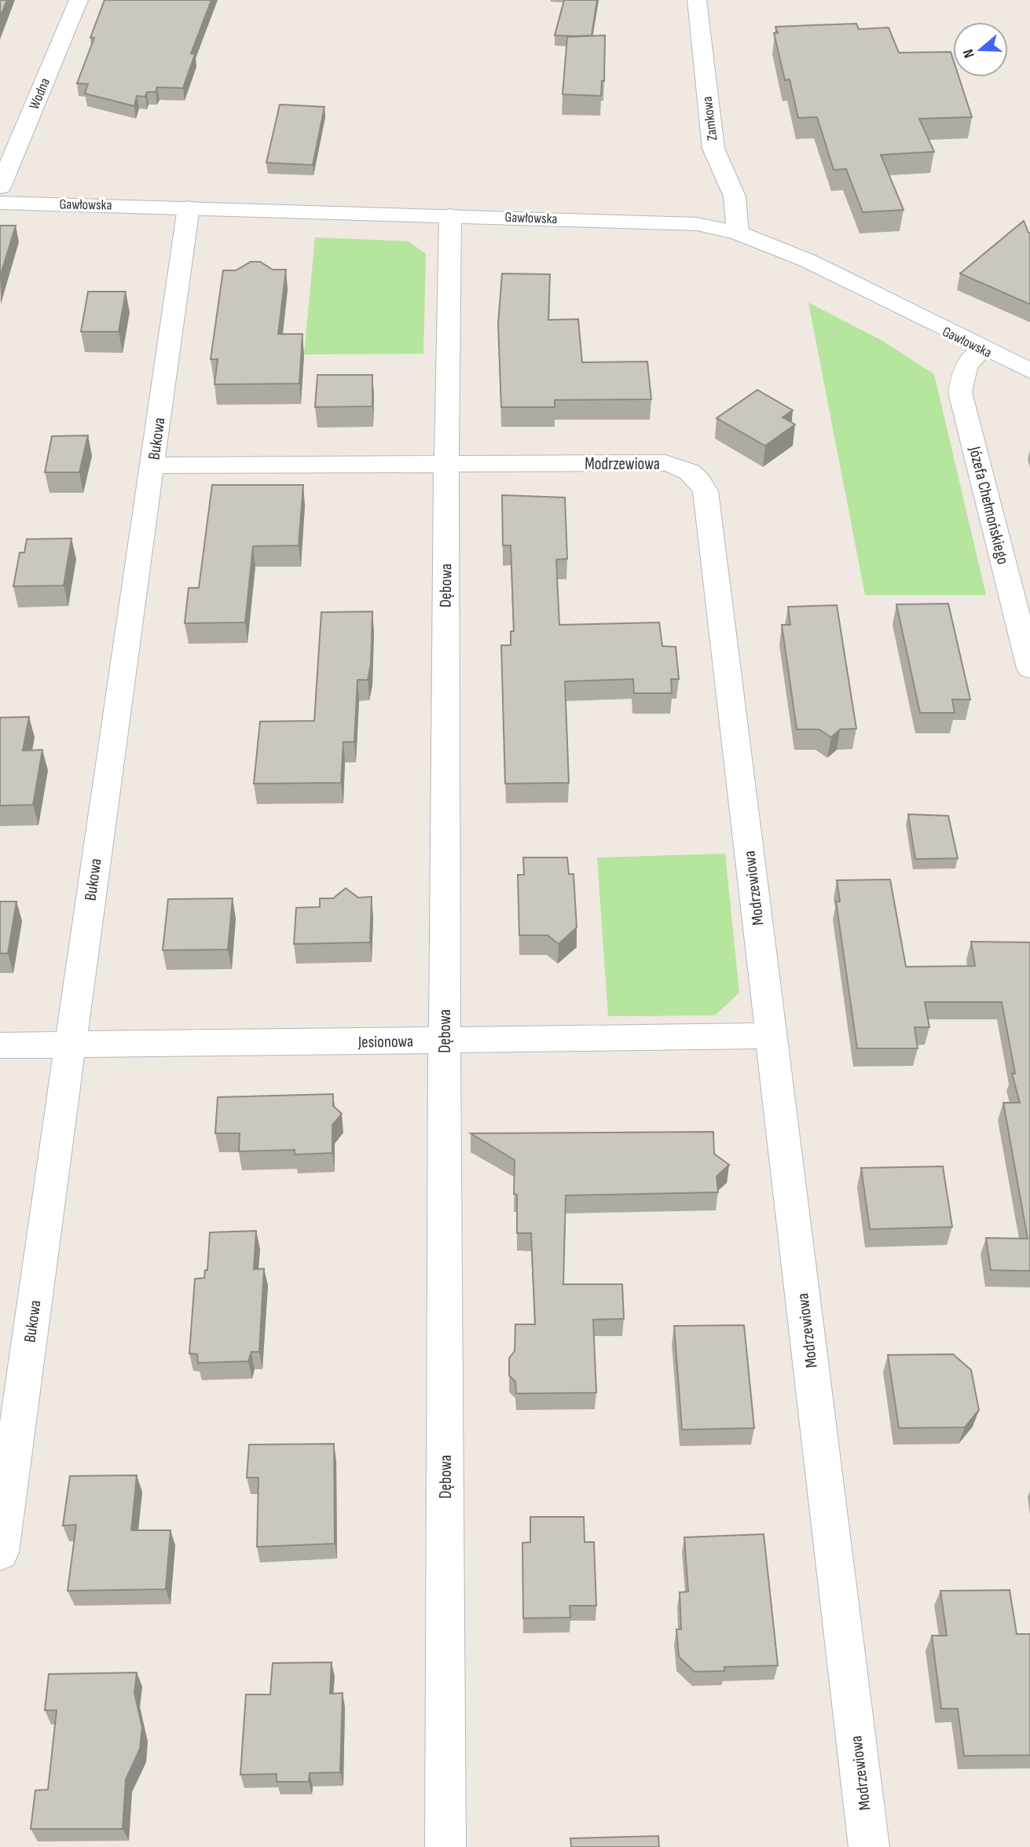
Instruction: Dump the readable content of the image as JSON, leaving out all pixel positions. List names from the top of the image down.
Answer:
{
  "streets": {
    "street": [
      "Wodna",
      "Zamkowa",
      "Gawłowska",
      "Bukowa",
      "Modrzewiowa",
      "Józefa Chełmońskiego",
      "Dębowa",
      "Jesionowa"
    ]
  },
  "crossings": [
    ["Zamkowa", "Gawłowska"],
    ["Gawłowska", "Bukowa"],
    ["Gawłowska", "Józefa Chełmońskiego"],
    ["Gawłowska", "Dębowa"],
    ["Bukowa", "Modrzewiowa"],
    ["Bukowa", "Jesionowa"],
    ["Modrzewiowa", "Dębowa"],
    ["Modrzewiowa", "Jesionowa"],
    ["Dębowa", "Jesionowa"]
  ],
  "north": "left"
}
